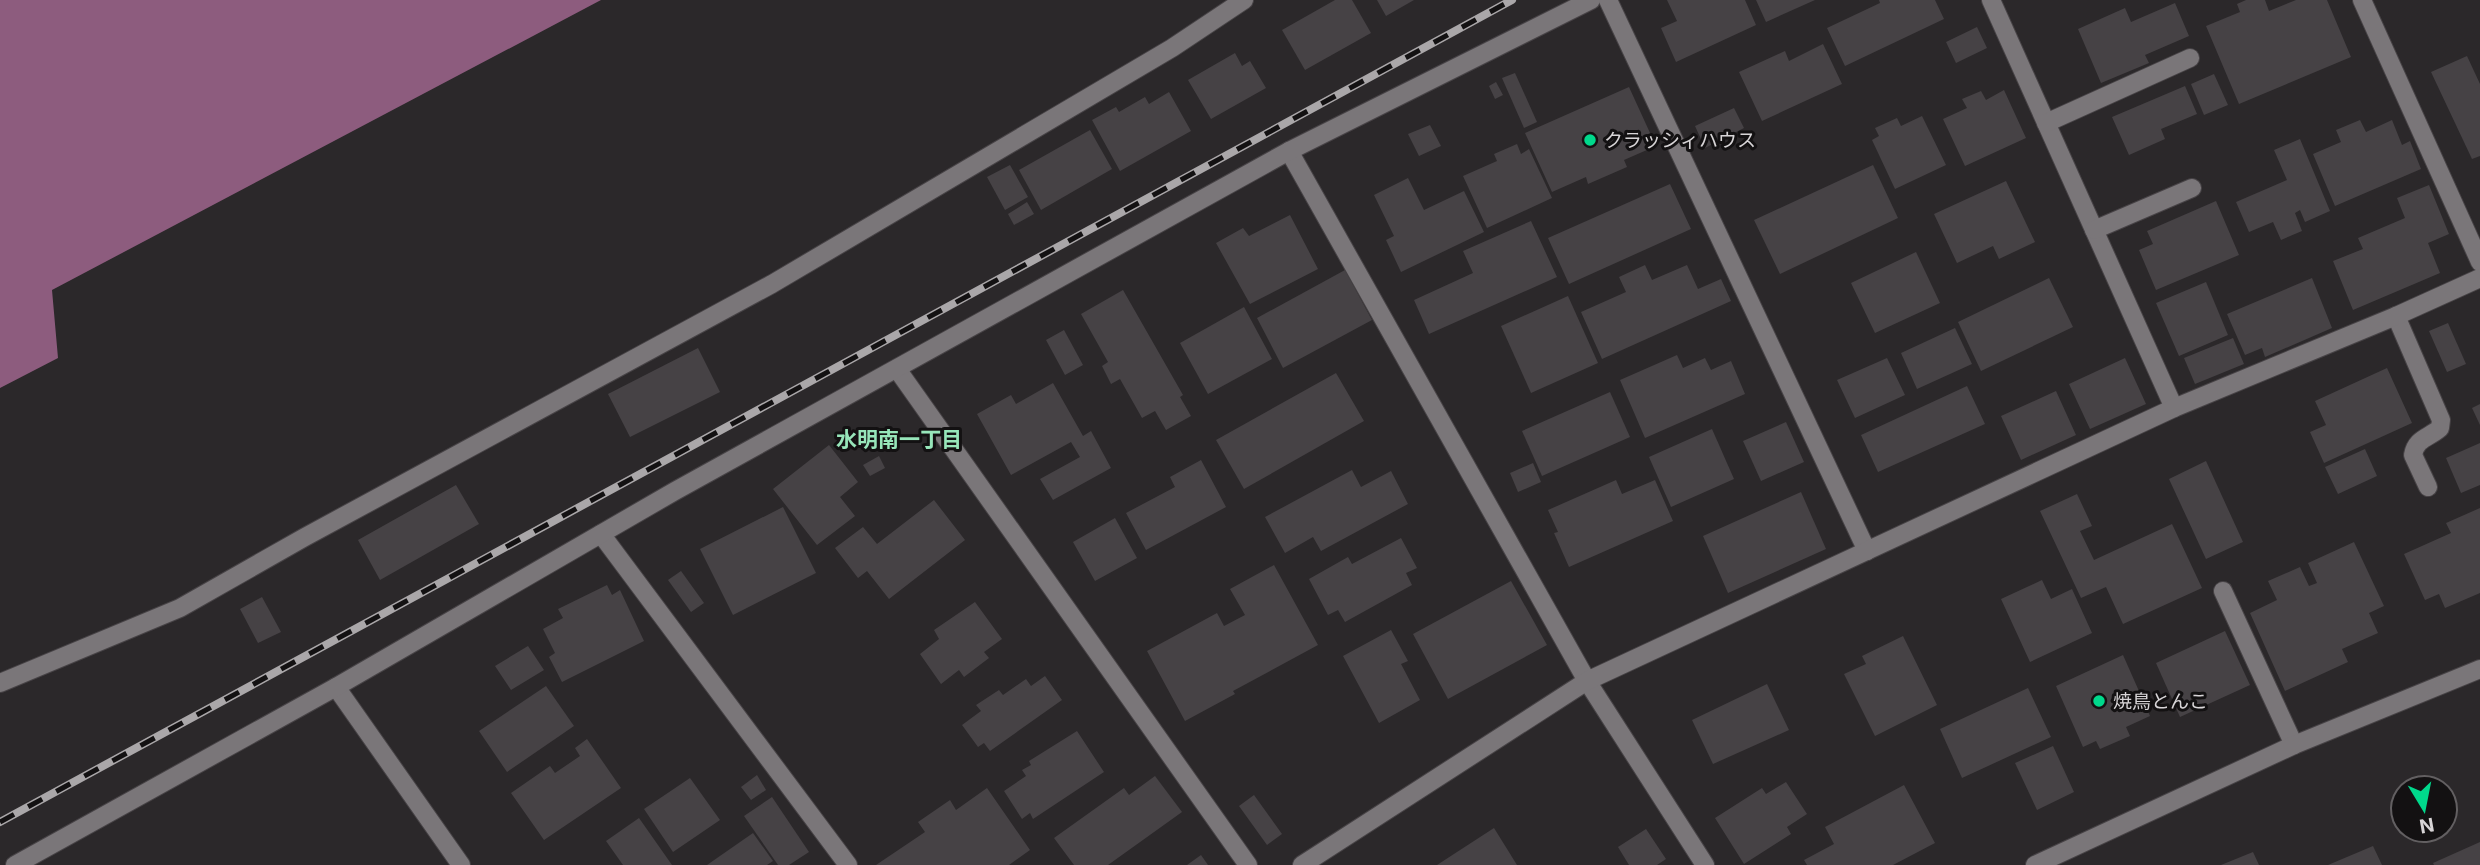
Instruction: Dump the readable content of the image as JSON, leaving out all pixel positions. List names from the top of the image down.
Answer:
{
  "districts": ["水明南一丁目"],
  "places": ["クラッシィハウス", "焼鳥とんこ"],
  "north": "bottom"
}
